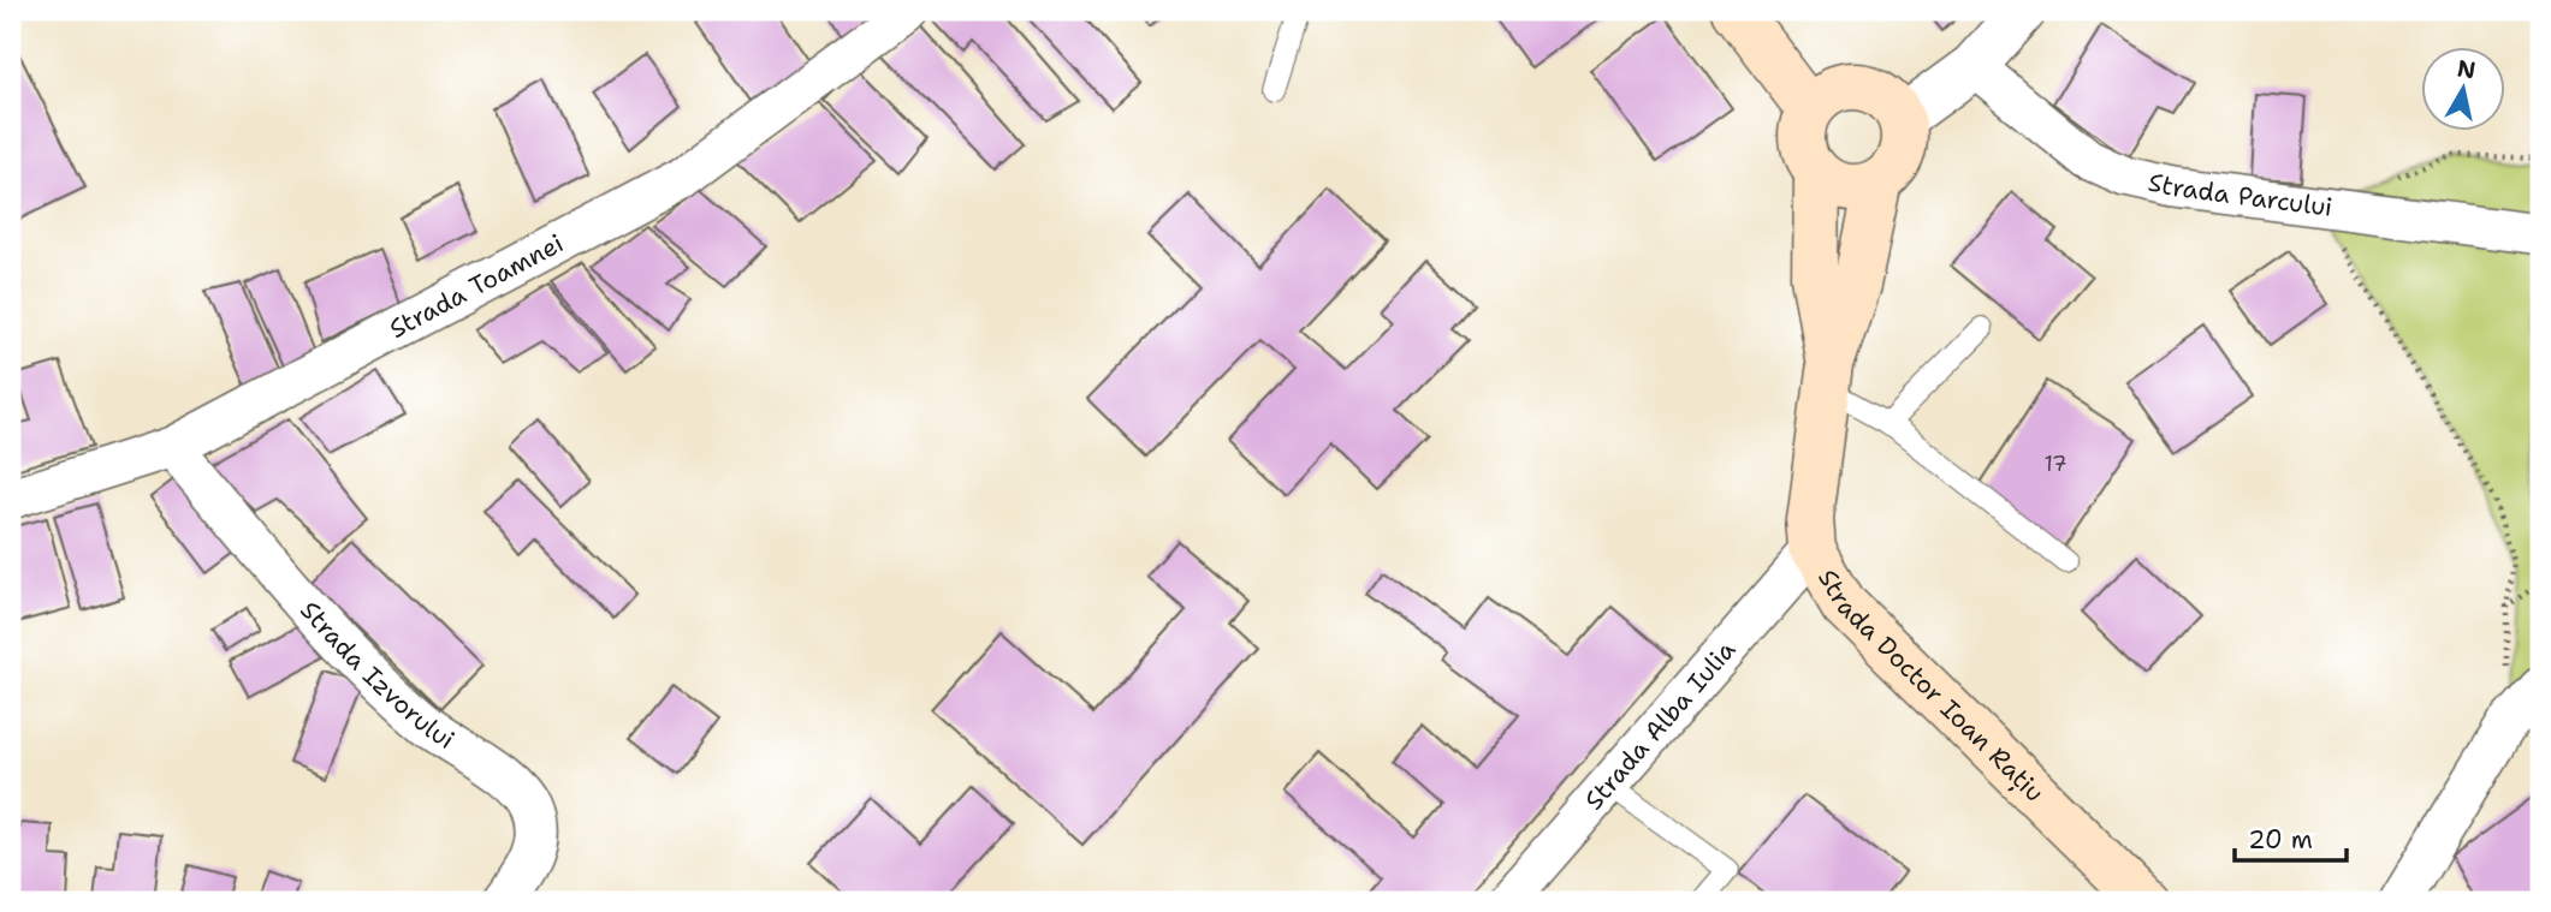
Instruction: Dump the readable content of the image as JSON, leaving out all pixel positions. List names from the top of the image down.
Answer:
{
  "streets": {
    "main road": ["Strada Doctor Ioan Rațiu"],
    "street": [
      "Strada Parcului",
      "Strada Toamnei",
      "Strada Izvorului",
      "Strada Alba Iulia"
    ]
  },
  "crossings": [
    ["Strada Toamnei", "Strada Izvorului"],
    ["Strada Doctor Ioan Rațiu", "Strada Alba Iulia"]
  ],
  "house_numbers": ["17"],
  "scale_bar": "20 m",
  "north": "top"
}
